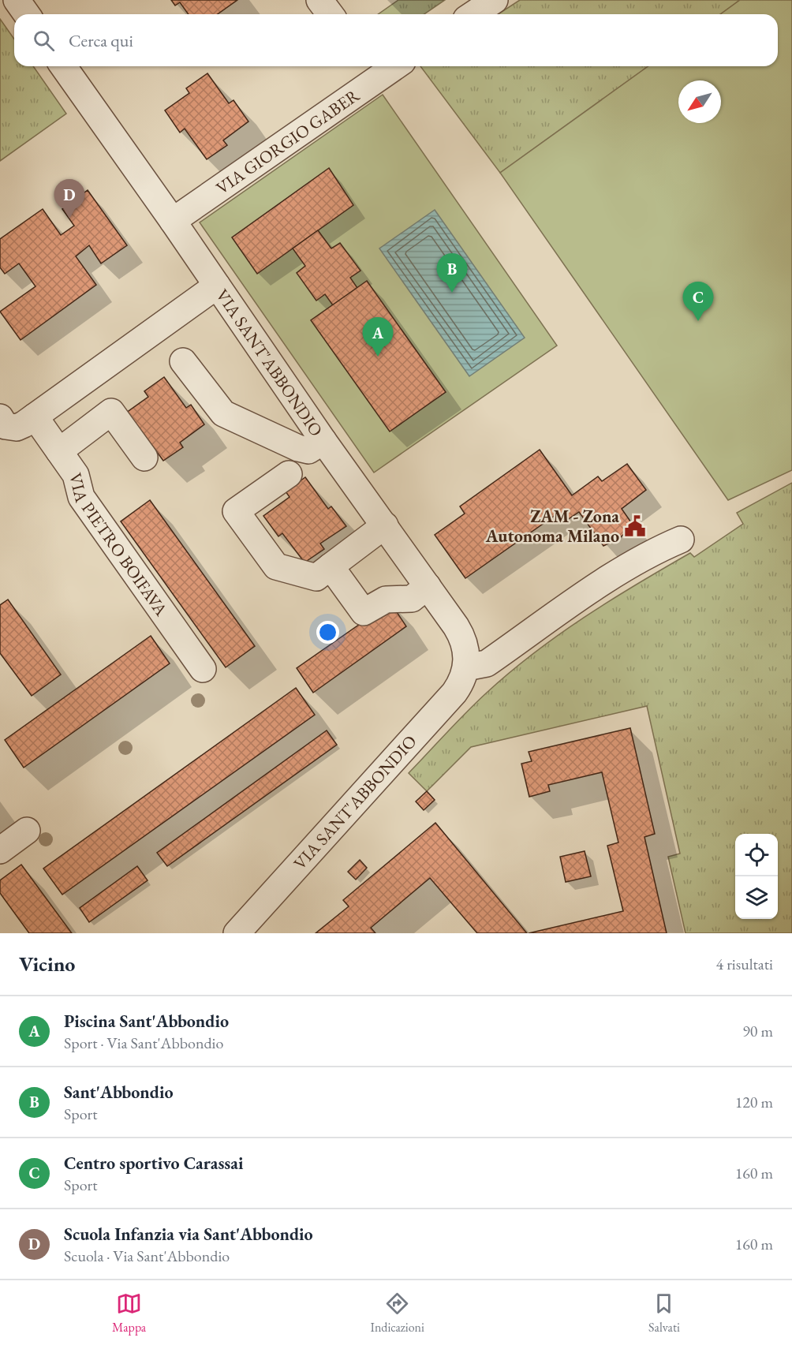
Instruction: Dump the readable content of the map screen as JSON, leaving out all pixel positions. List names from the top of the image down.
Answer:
{
  "streets": {
    "street": ["VIA GIORGIO GABER", "VIA SANT'ABBONDIO", "VIA PIETRO BOIFAVA"]
  },
  "crossings": [
    ["VIA GIORGIO GABER", "VIA SANT'ABBONDIO"]
  ],
  "places": {
    "public building": ["ZAM - Zona Autonoma Milano"]
  },
  "north": "bottom left",
  "page": {
    "search": "Cerca qui",
    "pins": [
      "D",
      "B",
      "C",
      "A"
    ],
    "heading": ["Vicino", "4 risultati"],
    "list": [
      {
        "mark": "A",
        "name": "Piscina Sant'Abbondio",
        "note": "Sport · Via Sant'Abbondio",
        "value": "90 m"
      },
      {
        "mark": "B",
        "name": "Sant'Abbondio",
        "note": "Sport",
        "value": "120 m"
      },
      {
        "mark": "C",
        "name": "Centro sportivo Carassai",
        "note": "Sport",
        "value": "160 m"
      },
      {
        "mark": "D",
        "name": "Scuola Infanzia via Sant'Abbondio",
        "note": "Scuola · Via Sant'Abbondio",
        "value": "160 m"
      }
    ],
    "nav": ["Mappa", "Indicazioni", "Salvati"]
  }
}
